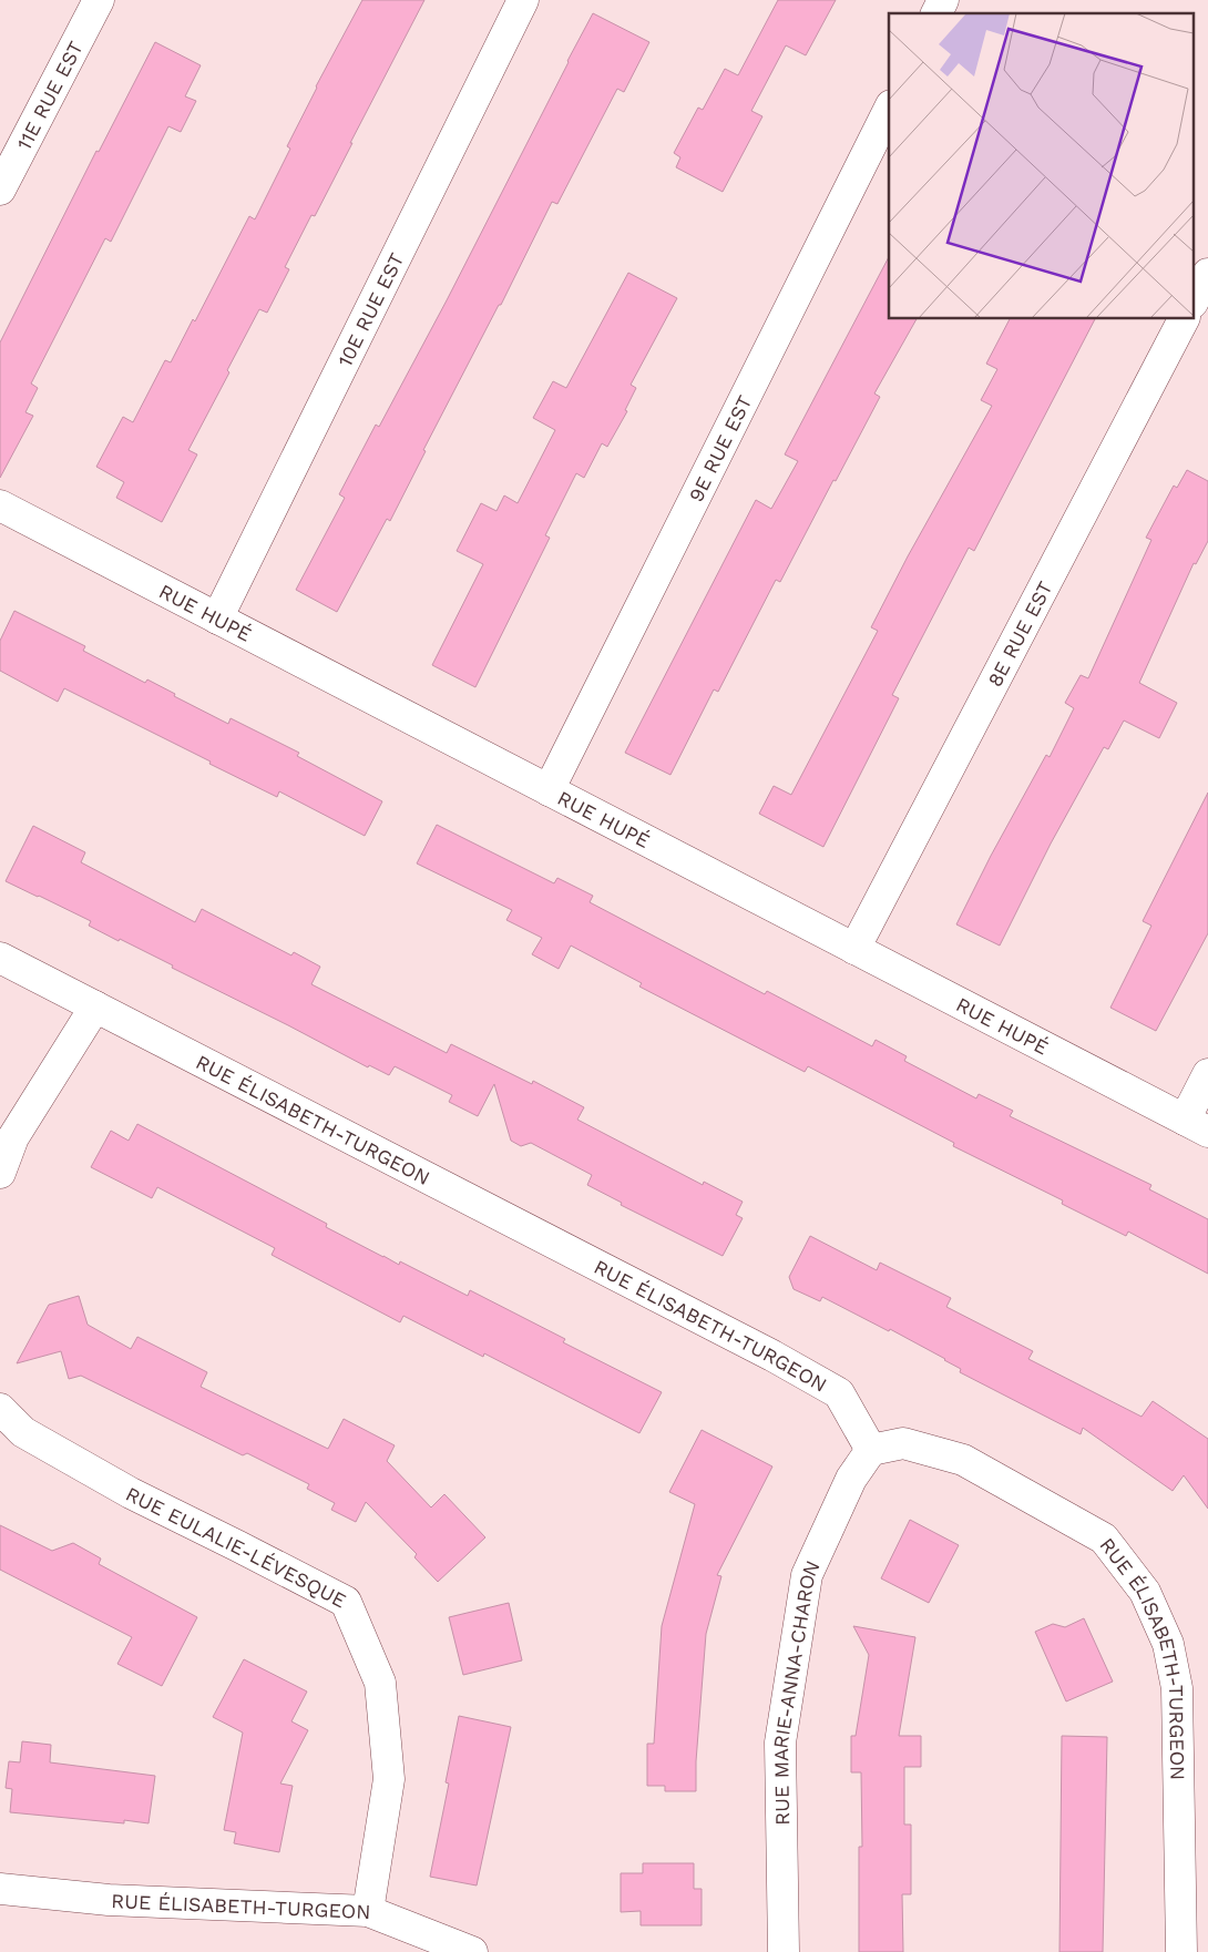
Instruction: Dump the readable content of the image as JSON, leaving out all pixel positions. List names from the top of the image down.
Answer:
{
  "streets": {
    "street": [
      "11E RUE EST",
      "10E RUE EST",
      "9E RUE EST",
      "RUE HUPÉ",
      "8E RUE EST",
      "RUE ÉLISABETH-TURGEON",
      "RUE EULALIE-LÉVESQUE",
      "RUE MARIE-ANNA-CHARON"
    ]
  },
  "crossings": [
    ["10E RUE EST", "RUE HUPÉ"],
    ["9E RUE EST", "RUE HUPÉ"],
    ["RUE HUPÉ", "8E RUE EST"],
    ["RUE ÉLISABETH-TURGEON", "RUE EULALIE-LÉVESQUE"],
    ["RUE ÉLISABETH-TURGEON", "RUE MARIE-ANNA-CHARON"]
  ]
}
